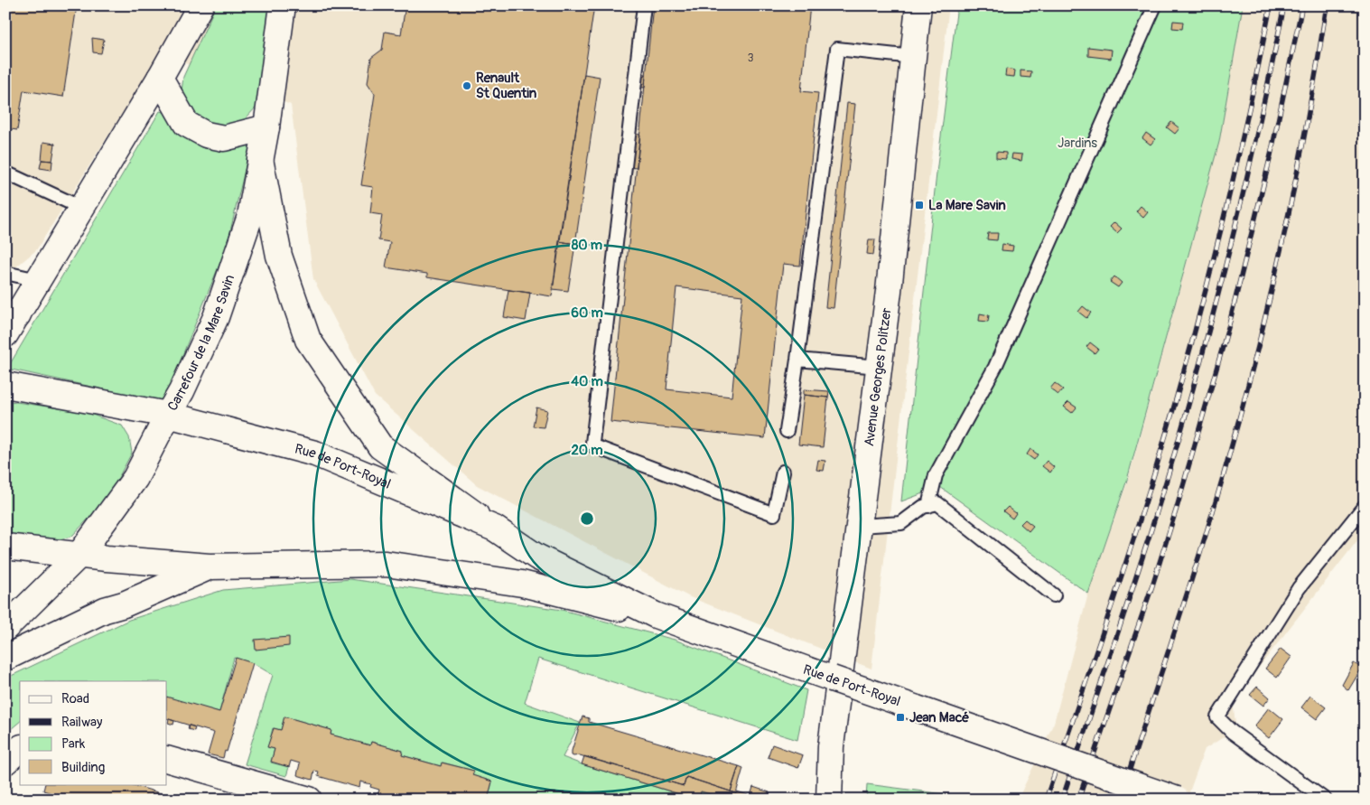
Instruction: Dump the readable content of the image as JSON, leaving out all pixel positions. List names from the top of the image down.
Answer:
{
  "streets": {
    "main road": ["Carrefour de la Mare Savin", "Avenue Georges Politzer", "Rue de Port-Royal"]
  },
  "crossings": [
    ["Carrefour de la Mare Savin", "Rue de Port-Royal"]
  ],
  "parks": ["Jardins"],
  "places": {
    "other": ["Renault St Quentin"],
    "transit": ["La Mare Savin", "Jean Macé"]
  },
  "house_numbers": ["3"],
  "legend": [
    "Road",
    "Railway",
    "Park",
    "Building"
  ],
  "rings": [
    "80 m",
    "60 m",
    "40 m",
    "20 m"
  ]
}
